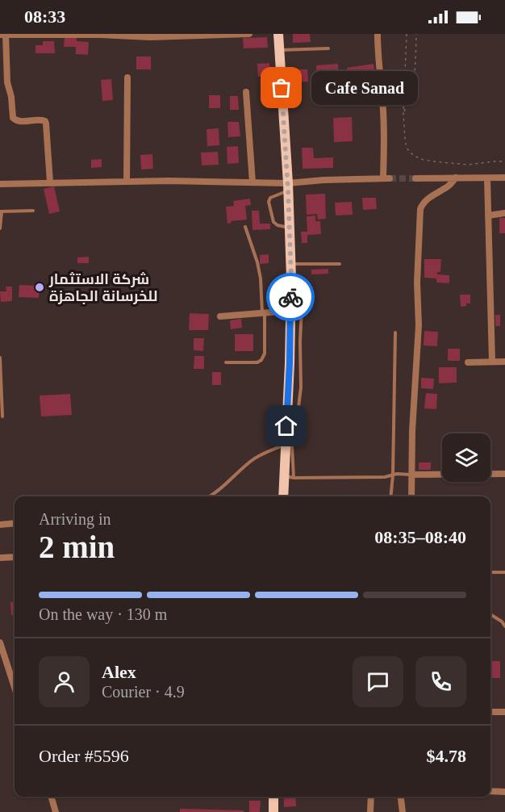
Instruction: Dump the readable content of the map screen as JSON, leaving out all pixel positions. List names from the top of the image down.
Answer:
{
  "places": ["Cafe Sanad", "شركة الاستثمار للخرسانة الجاهزة"],
  "page": {
    "status": "08:33",
    "bubble": "Cafe Sanad",
    "heading": ["2 min", "Arriving in", "08:35–08:40"],
    "panel": [
      "Alex",
      "Courier · 4.9",
      "Order #5596",
      "$4.78"
    ],
    "bar": "On the way · 130 m"
  }
}
